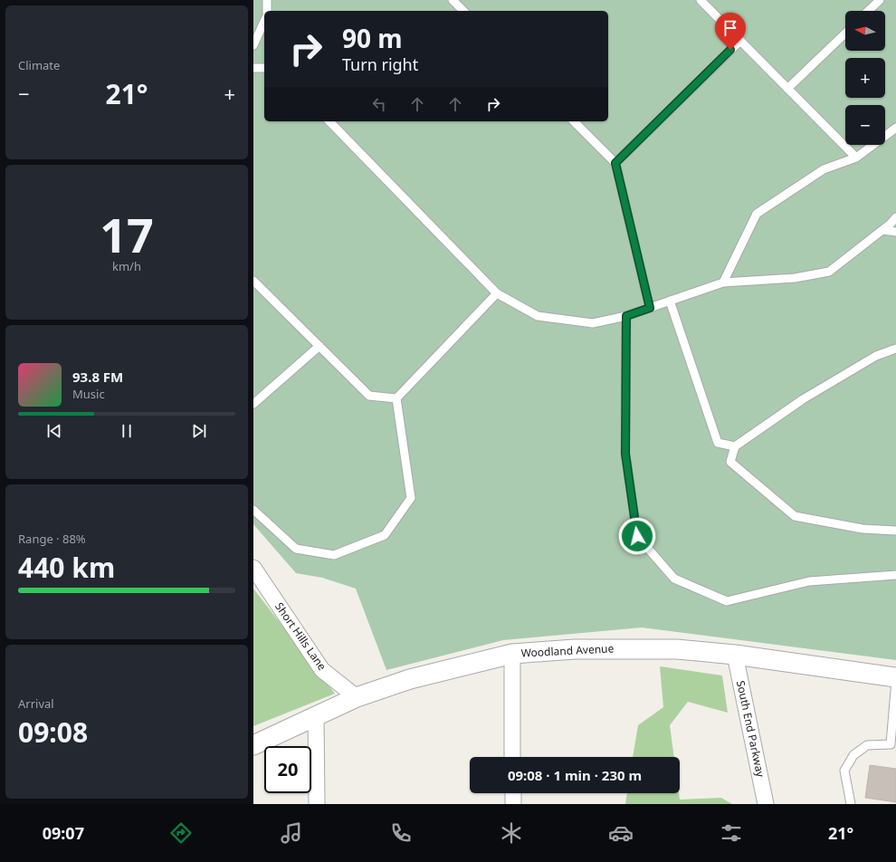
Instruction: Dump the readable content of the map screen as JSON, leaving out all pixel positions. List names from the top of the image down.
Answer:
{
  "streets": {
    "street": ["Short Hills Lane", "Woodland Avenue", "South End Parkway"]
  },
  "crossings": [
    ["Short Hills Lane", "Woodland Avenue"],
    ["Woodland Avenue", "South End Parkway"]
  ],
  "north": "left",
  "page": {
    "tile": [
      "Climate",
      ["17", "km/h"],
      ["Range · 88%", "440 km"],
      ["Arrival", "09:08"]
    ],
    "map_buttons": ["+", "−"],
    "turn": ["90 m", "Turn right"],
    "heat": ["−", "21°", "+"],
    "song": ["93.8 FM", "Music"],
    "limit": "20",
    "trip": "09:08 · 1 min · 230 m",
    "tabs": ["09:07", "21°"]
  }
}
